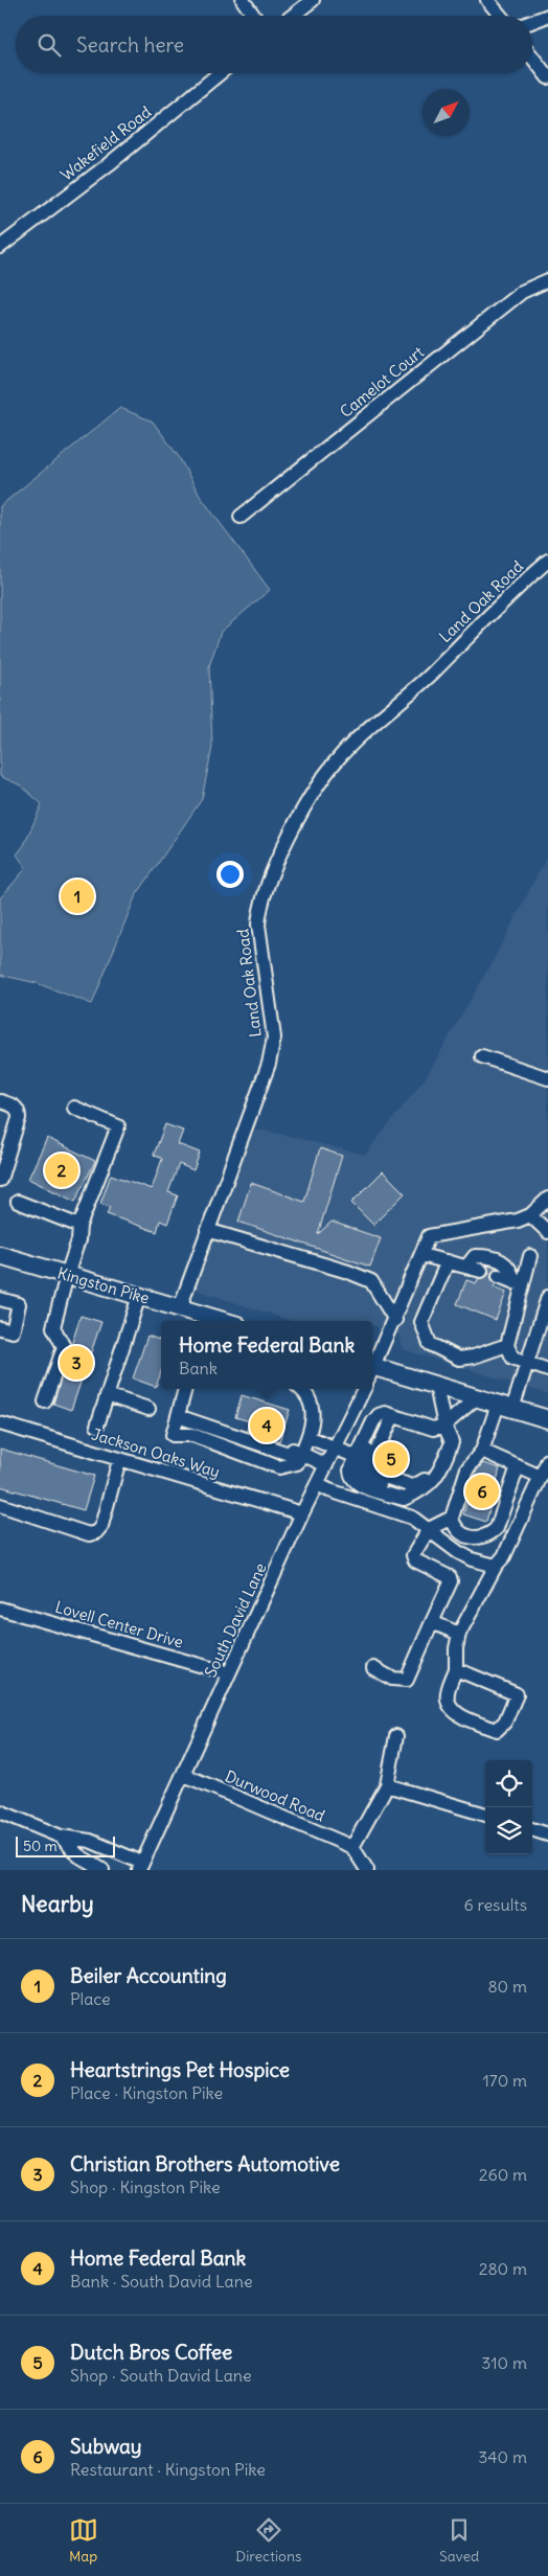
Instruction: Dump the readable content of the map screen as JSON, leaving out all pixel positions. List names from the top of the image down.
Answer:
{
  "streets": {
    "main road": ["Kingston Pike"],
    "street": [
      "Wakefield Road",
      "Camelot Court",
      "Land Oak Road",
      "Jackson Oaks Way",
      "South David Lane",
      "Lovell Center Drive",
      "Durwood Road"
    ]
  },
  "crossings": [
    ["Land Oak Road", "Kingston Pike"],
    ["Jackson Oaks Way", "South David Lane"],
    ["South David Lane", "Lovell Center Drive"],
    ["South David Lane", "Durwood Road"]
  ],
  "scale_bar": "50 m",
  "north": "top right",
  "page": {
    "search": "Search here",
    "pins": [
      "1",
      "2",
      "3",
      "4",
      "5",
      "6"
    ],
    "popup": ["Home Federal Bank", "Bank"],
    "scale": "50 m",
    "heading": ["Nearby", "6 results"],
    "list": [
      {
        "mark": "1",
        "name": "Beiler Accounting",
        "note": "Place",
        "value": "80 m"
      },
      {
        "mark": "2",
        "name": "Heartstrings Pet Hospice",
        "note": "Place · Kingston Pike",
        "value": "170 m"
      },
      {
        "mark": "3",
        "name": "Christian Brothers Automotive",
        "note": "Shop · Kingston Pike",
        "value": "260 m"
      },
      {
        "mark": "4",
        "name": "Home Federal Bank",
        "note": "Bank · South David Lane",
        "value": "280 m"
      },
      {
        "mark": "5",
        "name": "Dutch Bros Coffee",
        "note": "Shop · South David Lane",
        "value": "310 m"
      },
      {
        "mark": "6",
        "name": "Subway",
        "note": "Restaurant · Kingston Pike",
        "value": "340 m"
      }
    ],
    "nav": ["Map", "Directions", "Saved"]
  }
}
